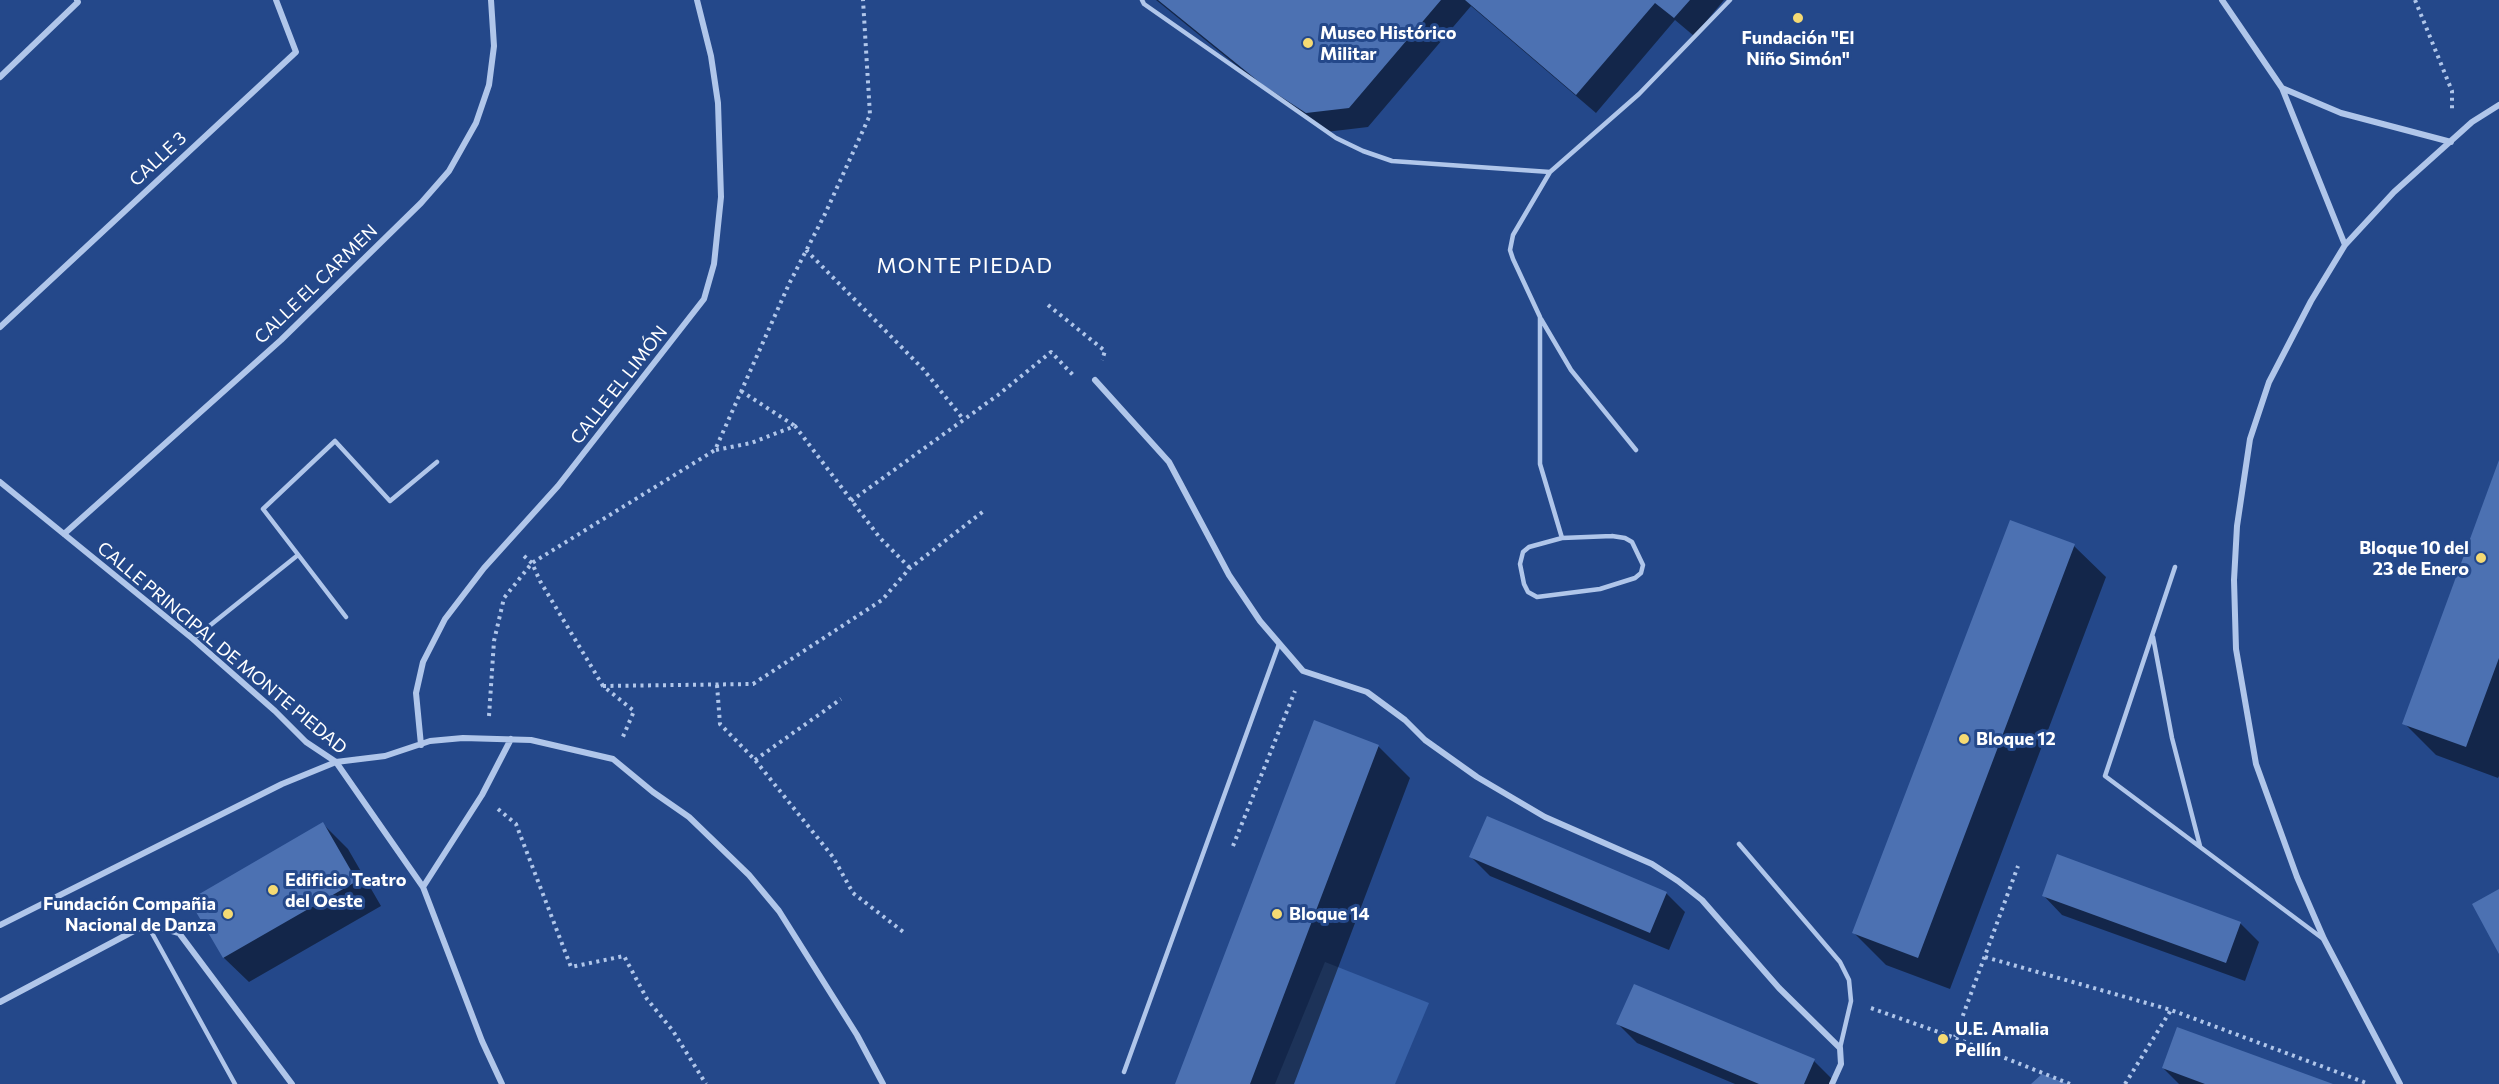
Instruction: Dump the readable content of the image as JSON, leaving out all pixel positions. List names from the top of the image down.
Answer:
{
  "streets": {
    "street": [
      "CALLE 3",
      "CALLE EL CARMEN",
      "CALLE EL LIMÓN",
      "CALLE PRINCIPAL DE MONTE PIEDAD"
    ]
  },
  "crossings": [
    ["CALLE EL CARMEN", "CALLE PRINCIPAL DE MONTE PIEDAD"]
  ],
  "districts": ["MONTE PIEDAD"],
  "places": [
    "Fundación \"El Niño Simón\"",
    "Museo Histórico Militar",
    "Bloque 10 del 23 de Enero",
    "Bloque 12",
    "Edificio Teatro del Oeste",
    "Fundación Compañia Nacional de Danza",
    "Bloque 14",
    "U.E. Amalia Pellín"
  ]
}
